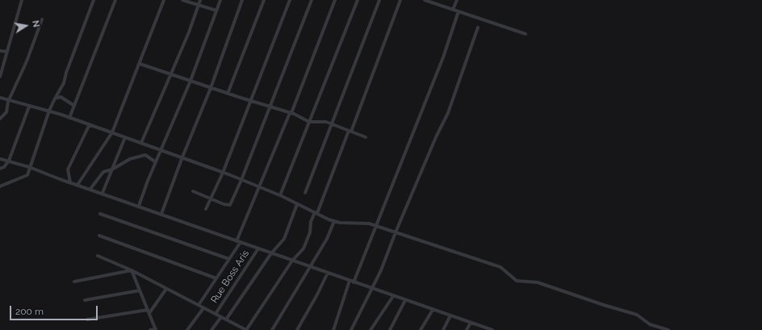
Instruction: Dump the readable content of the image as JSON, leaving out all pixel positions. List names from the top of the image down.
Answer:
{
  "streets": {
    "street": ["Rue Boss Aris"]
  },
  "scale_bar": "200 m",
  "north": "right"
}
